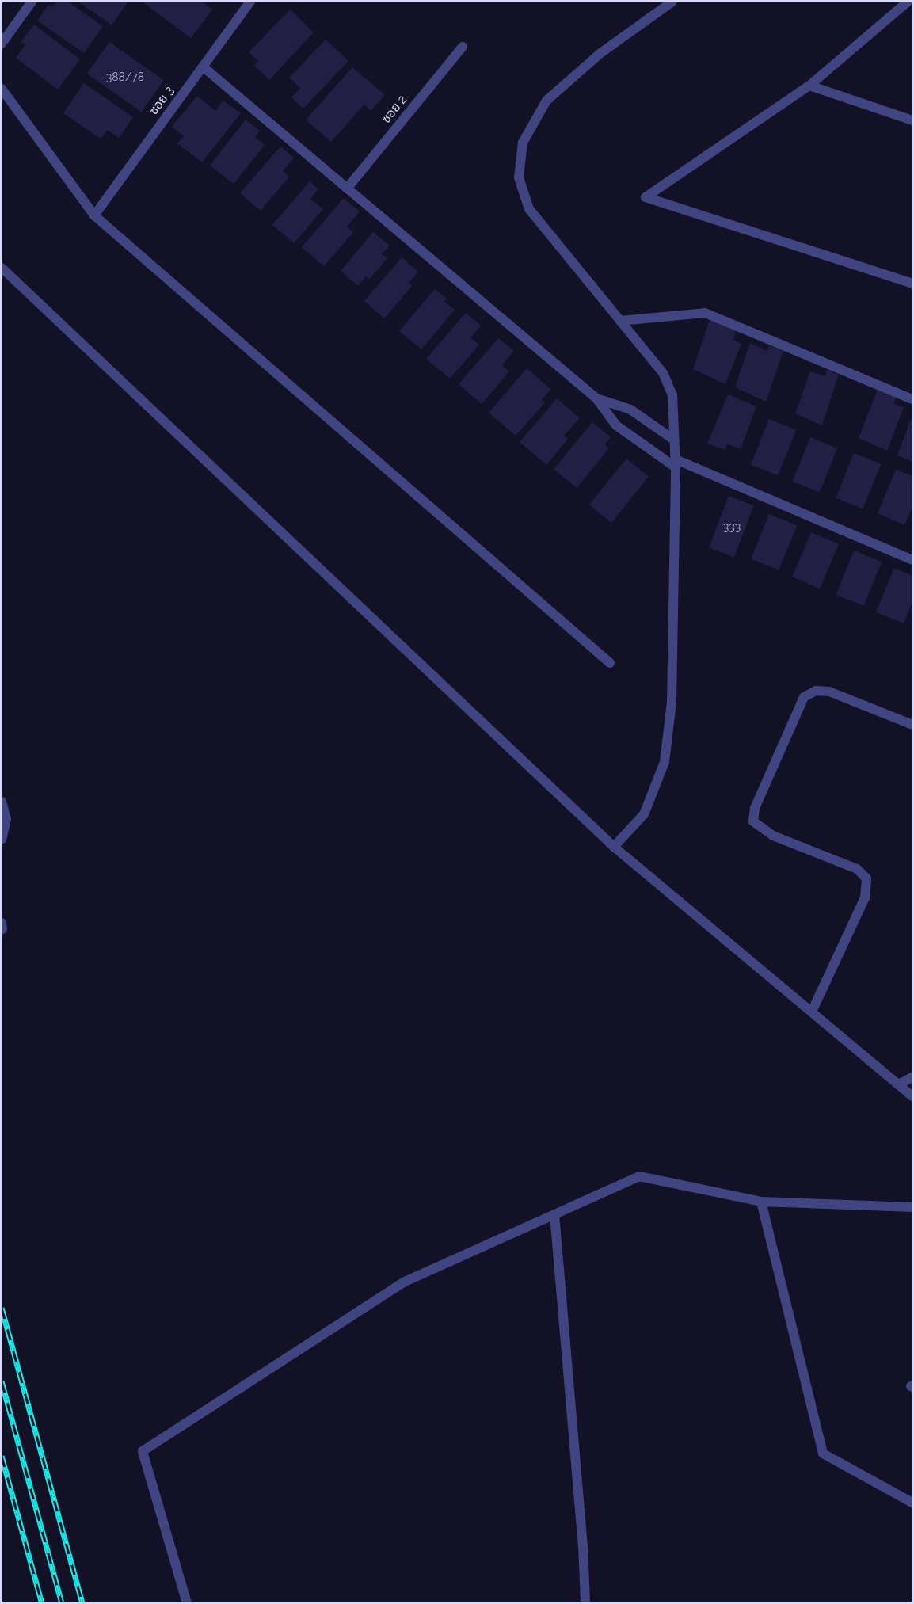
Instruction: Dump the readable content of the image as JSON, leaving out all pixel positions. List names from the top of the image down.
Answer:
{
  "streets": {
    "street": ["ซอย 3", "ซอย 2"]
  },
  "house_numbers": ["388/78", "333"]
}
